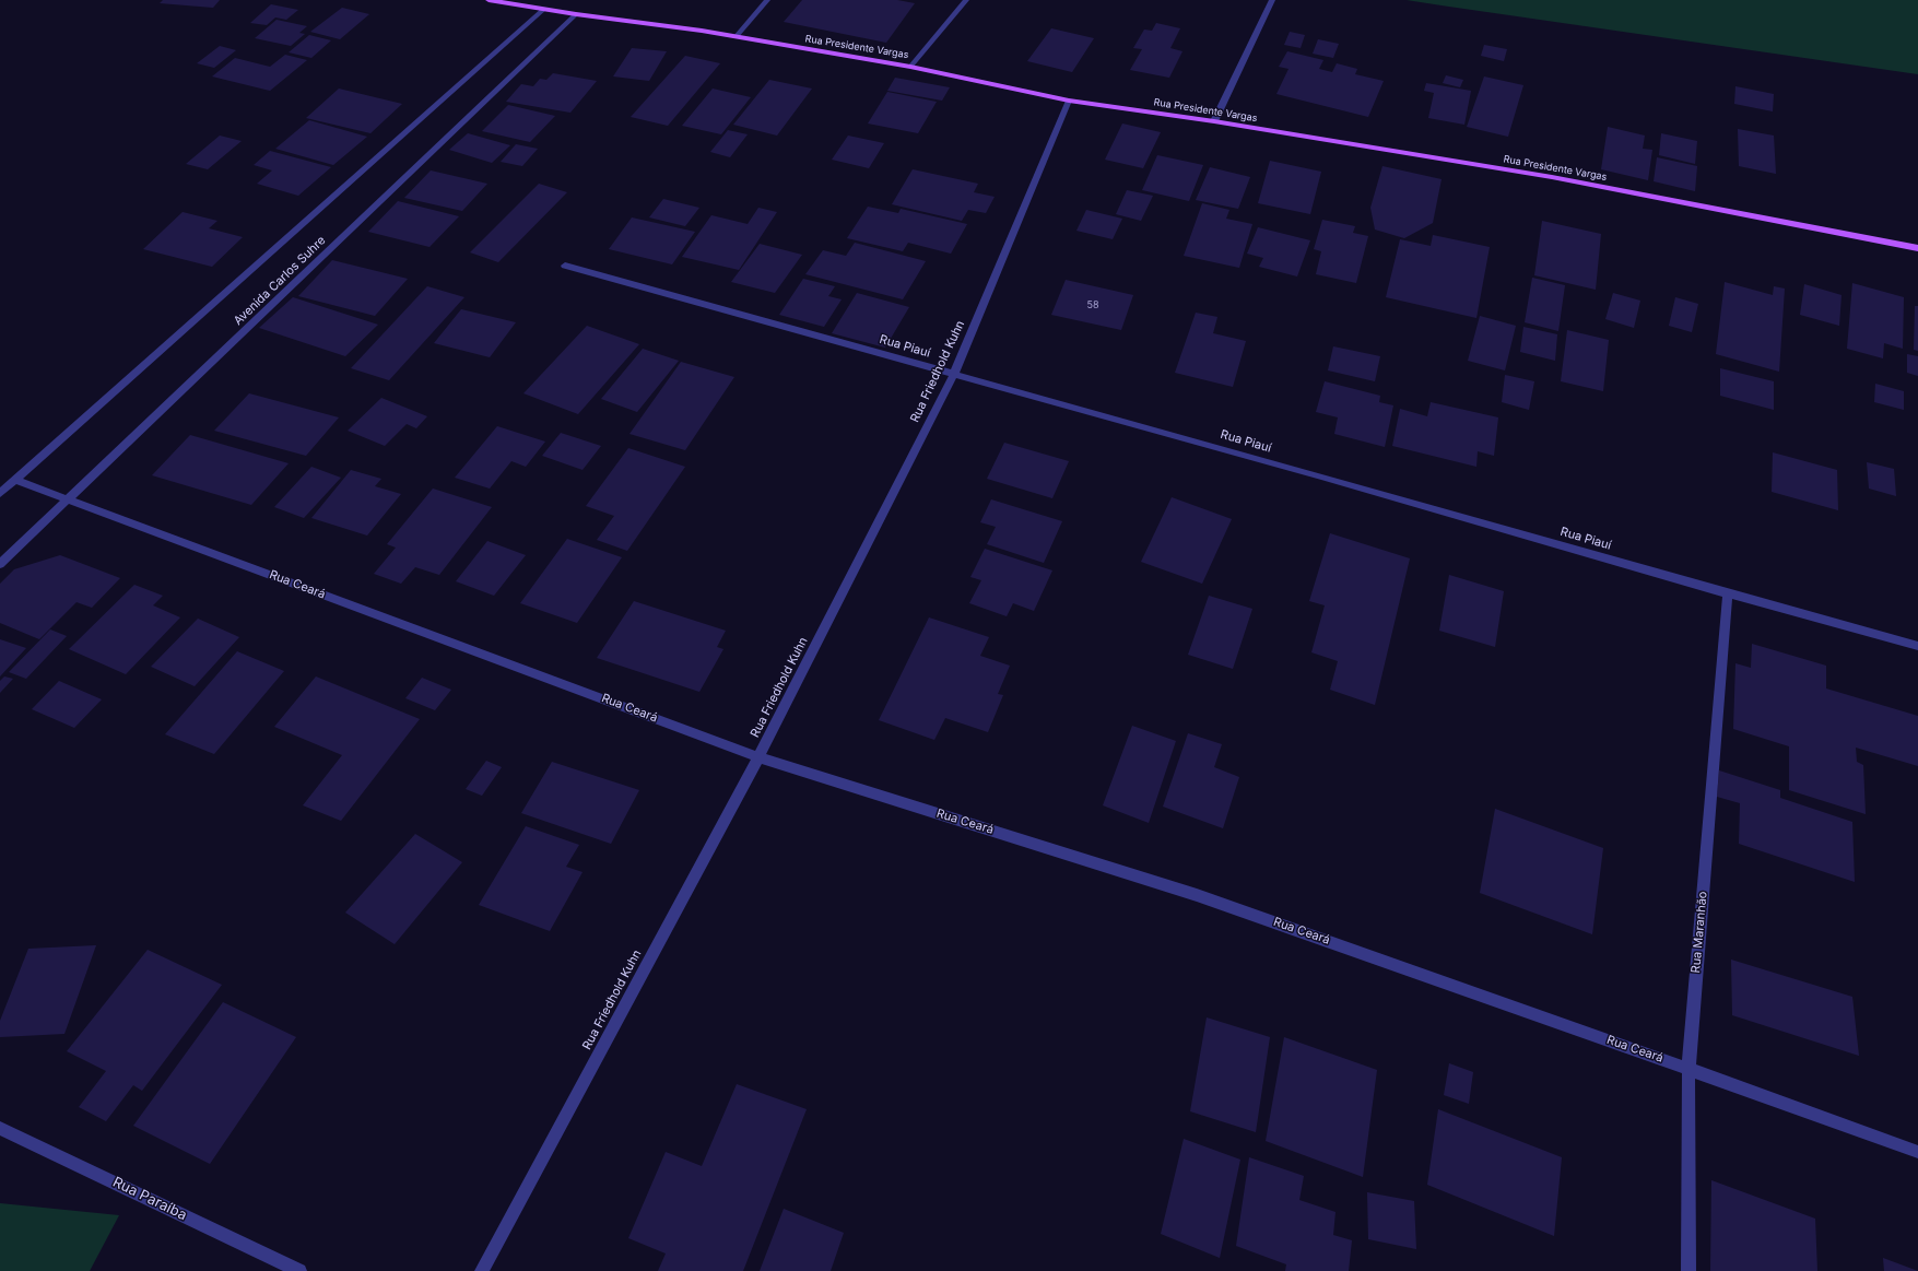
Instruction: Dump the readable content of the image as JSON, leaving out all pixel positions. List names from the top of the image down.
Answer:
{
  "streets": {
    "main road": ["Rua Presidente Vargas"],
    "street": [
      "Avenida Carlos Suhre",
      "Rua Piauí",
      "Rua Friedhold Kuhn",
      "Rua Ceará",
      "Rua Maranhão",
      "Rua Paraíba"
    ]
  },
  "crossings": [
    ["Rua Presidente Vargas", "Avenida Carlos Suhre"],
    ["Rua Presidente Vargas", "Rua Friedhold Kuhn"],
    ["Avenida Carlos Suhre", "Rua Ceará"],
    ["Rua Piauí", "Rua Friedhold Kuhn"],
    ["Rua Piauí", "Rua Maranhão"],
    ["Rua Friedhold Kuhn", "Rua Ceará"],
    ["Rua Ceará", "Rua Maranhão"]
  ],
  "house_numbers": ["58"]
}
